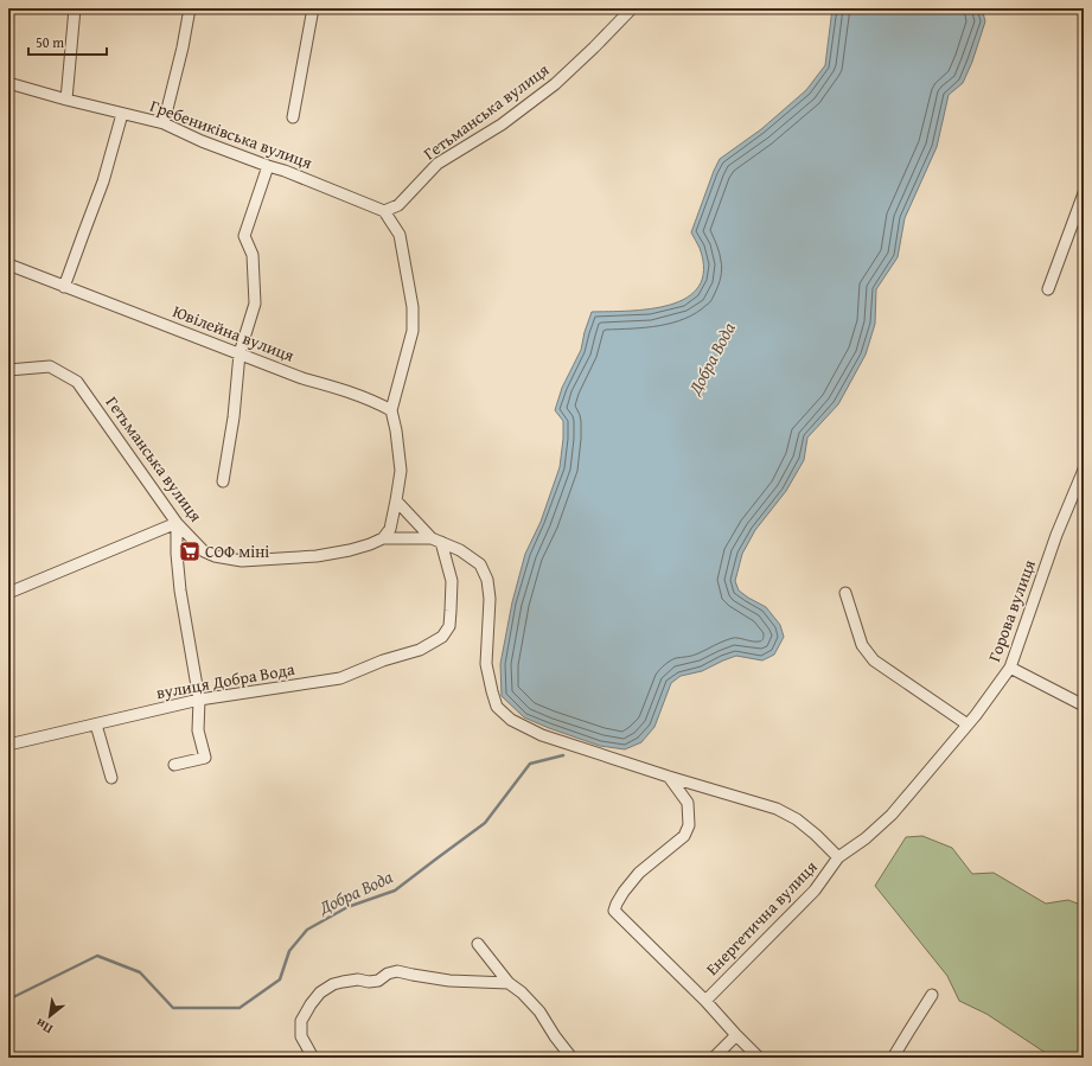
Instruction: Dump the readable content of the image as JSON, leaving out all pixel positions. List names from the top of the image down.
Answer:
{
  "streets": {
    "street": [
      "Гетьманська вулиця",
      "Гребениківська вулиця",
      "Ювілейна вулиця",
      "Горова вулиця",
      "вулиця Добра Вода",
      "Енергетична вулиця"
    ]
  },
  "crossings": [
    ["Гетьманська вулиця", "Гребениківська вулиця"],
    ["Горова вулиця", "Енергетична вулиця"]
  ],
  "water": ["Добра Вода"],
  "places": {
    "supermarket": ["СОФ міні"]
  },
  "scale_bar": "50 m",
  "north": "bottom left"
}
